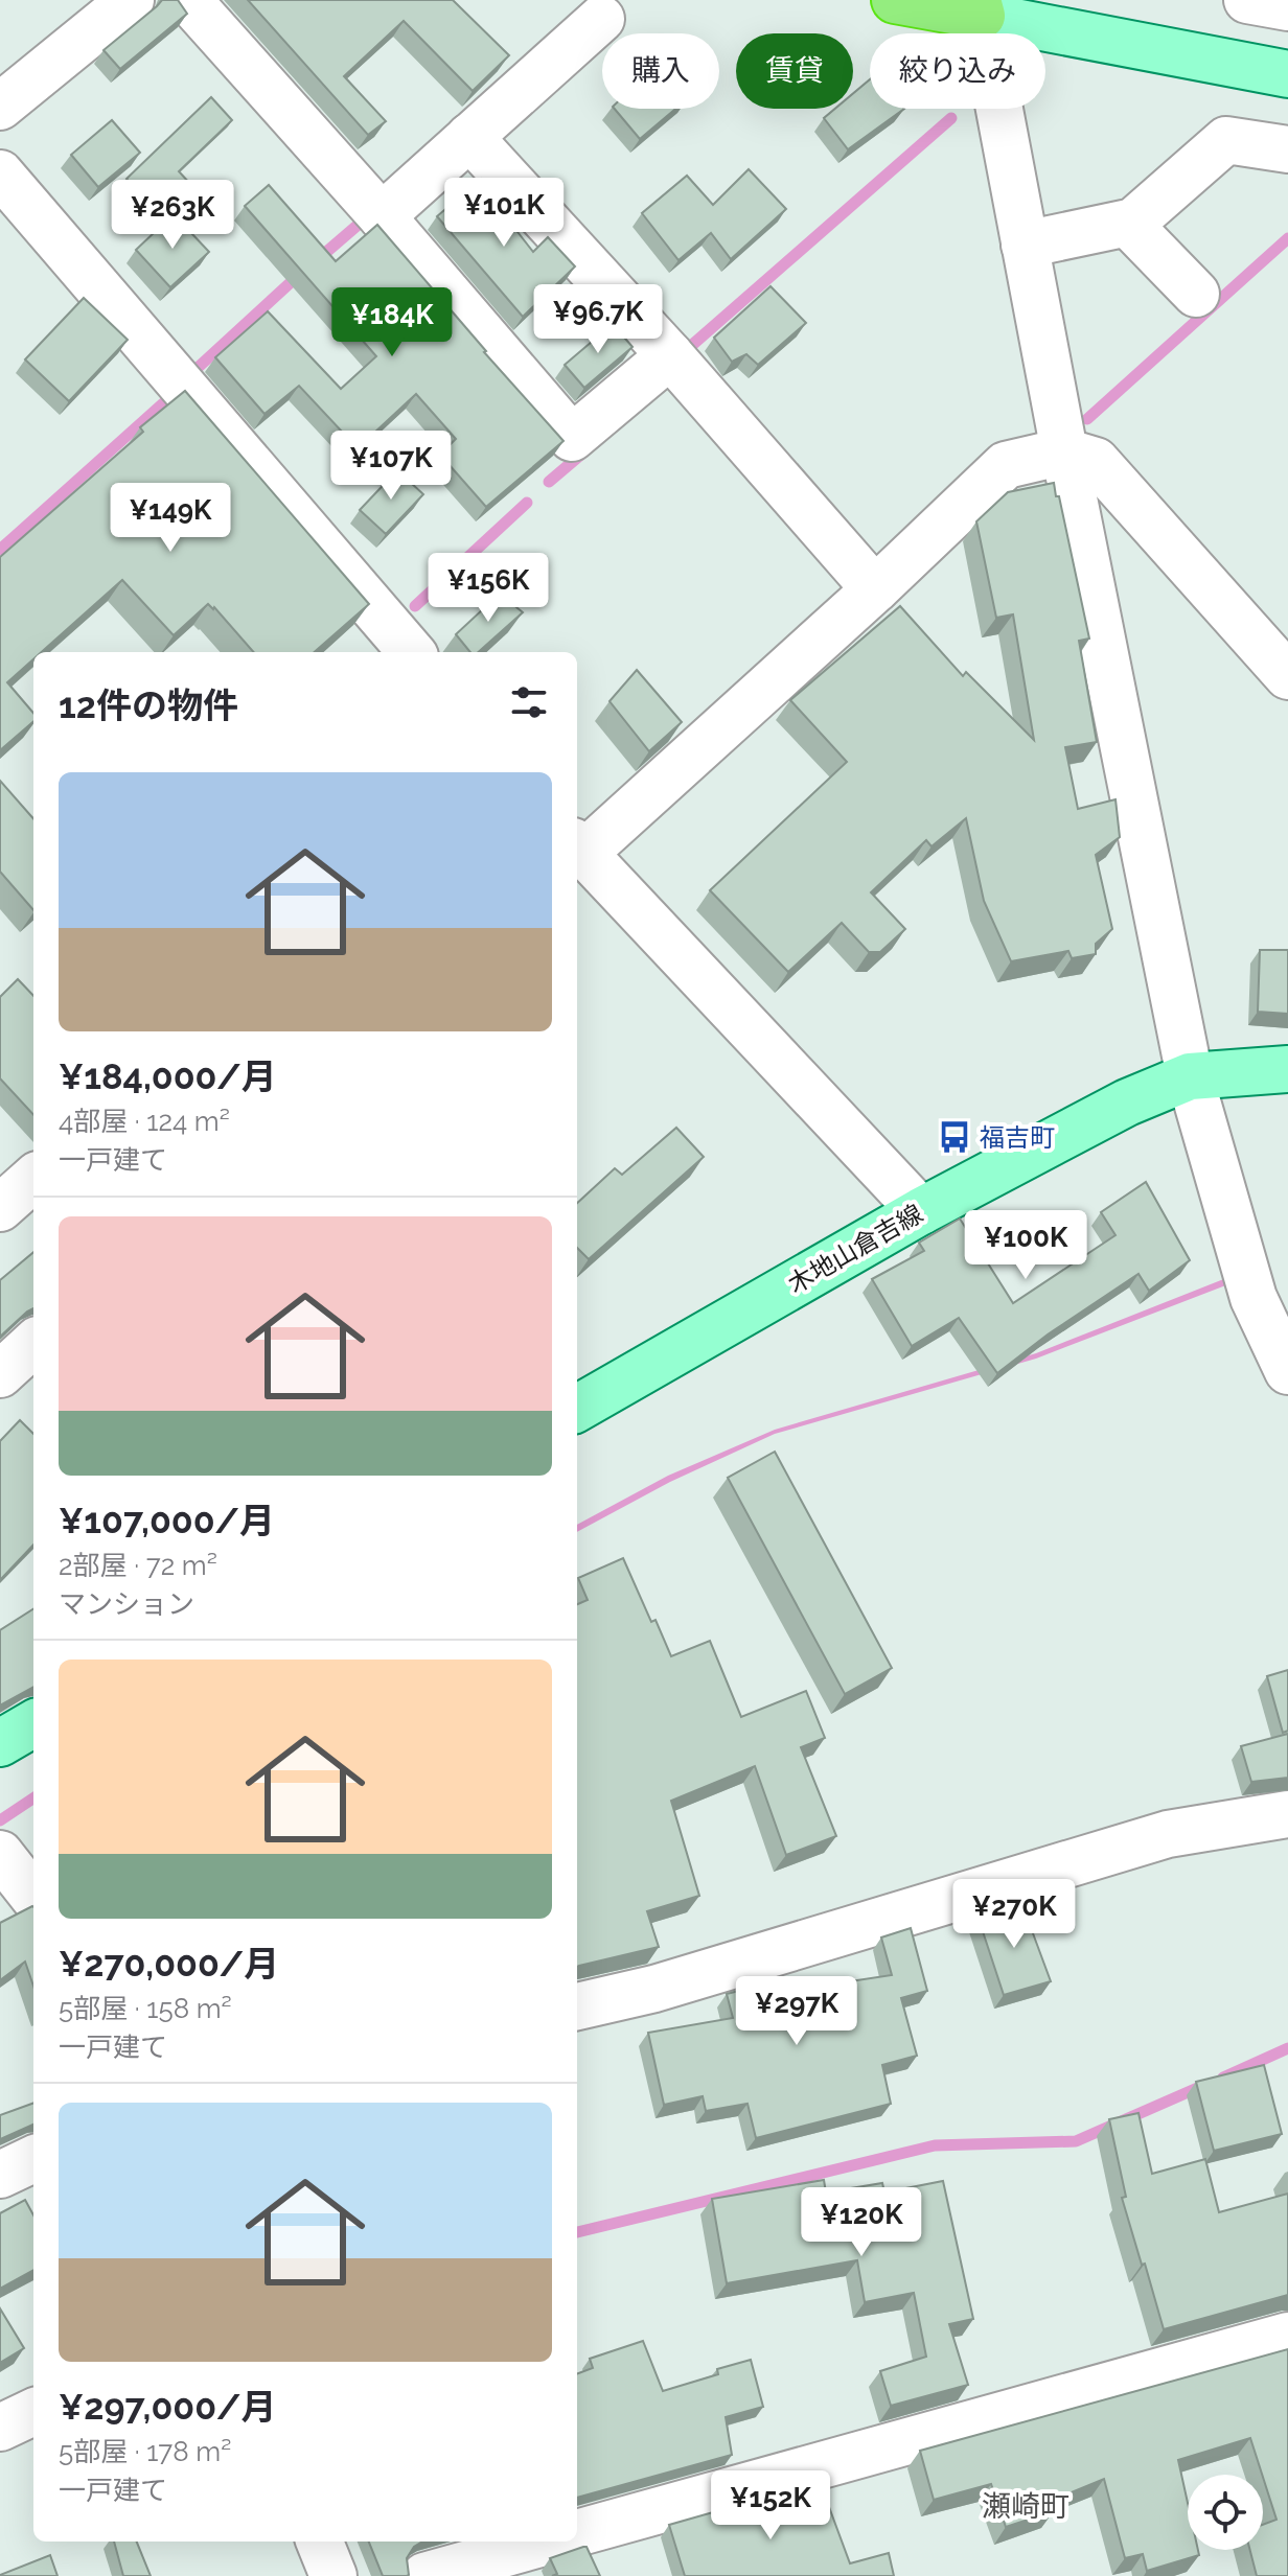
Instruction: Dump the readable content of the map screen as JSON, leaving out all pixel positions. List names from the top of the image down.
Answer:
{
  "streets": {
    "main road": ["木地山倉吉線"]
  },
  "districts": ["瀬崎町"],
  "places": {
    "bus stop": ["福吉町"]
  },
  "page": {
    "chip": ["購入", "賃貸", "絞り込み"],
    "price": [
      "¥101K",
      "¥263K",
      "¥96.7K",
      "¥184K",
      "¥107K",
      "¥149K",
      "¥156K",
      "¥100K",
      "¥270K",
      "¥297K",
      "¥120K",
      "¥152K"
    ],
    "heading": "12件の物件",
    "list": [
      {
        "name": "¥184,000/月",
        "note": "4部屋 · 124 m² · 一戸建て"
      },
      {
        "name": "¥107,000/月",
        "note": "2部屋 · 72 m² · マンション"
      },
      {
        "name": "¥270,000/月",
        "note": "5部屋 · 158 m² · 一戸建て"
      },
      {
        "name": "¥297,000/月",
        "note": "5部屋 · 178 m² · 一戸建て"
      }
    ]
  }
}
